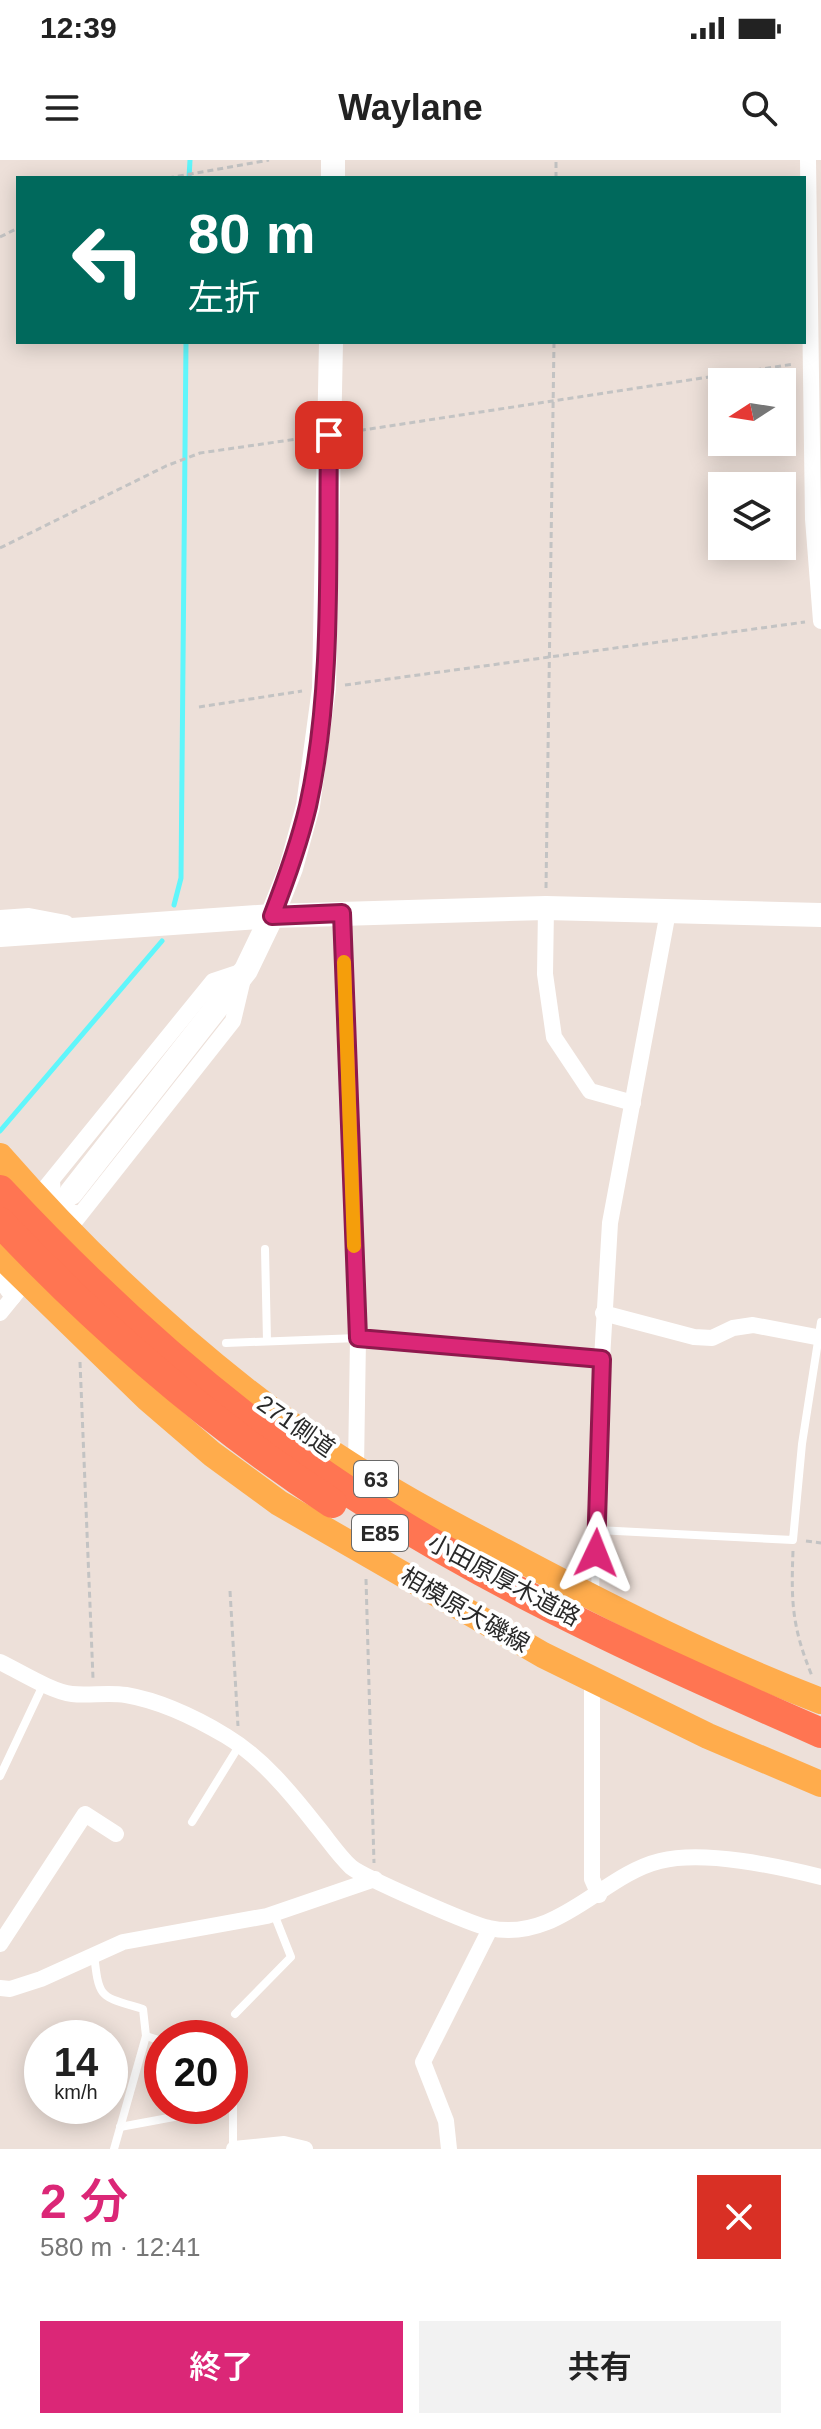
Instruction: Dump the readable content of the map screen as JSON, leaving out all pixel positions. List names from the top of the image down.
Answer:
{
  "streets": {
    "highway": ["E85", "小田原厚木道路"],
    "main road": ["271側道", "63", "相模原大磯線"]
  },
  "north": "left",
  "page": {
    "status": "12:39",
    "header": "Waylane",
    "turn": ["80 m", "左折"],
    "speed": "14 km/h",
    "limit": "20",
    "heading": ["2 分", "580 m · 12:41"],
    "buttons": ["終了", "共有"]
  }
}
